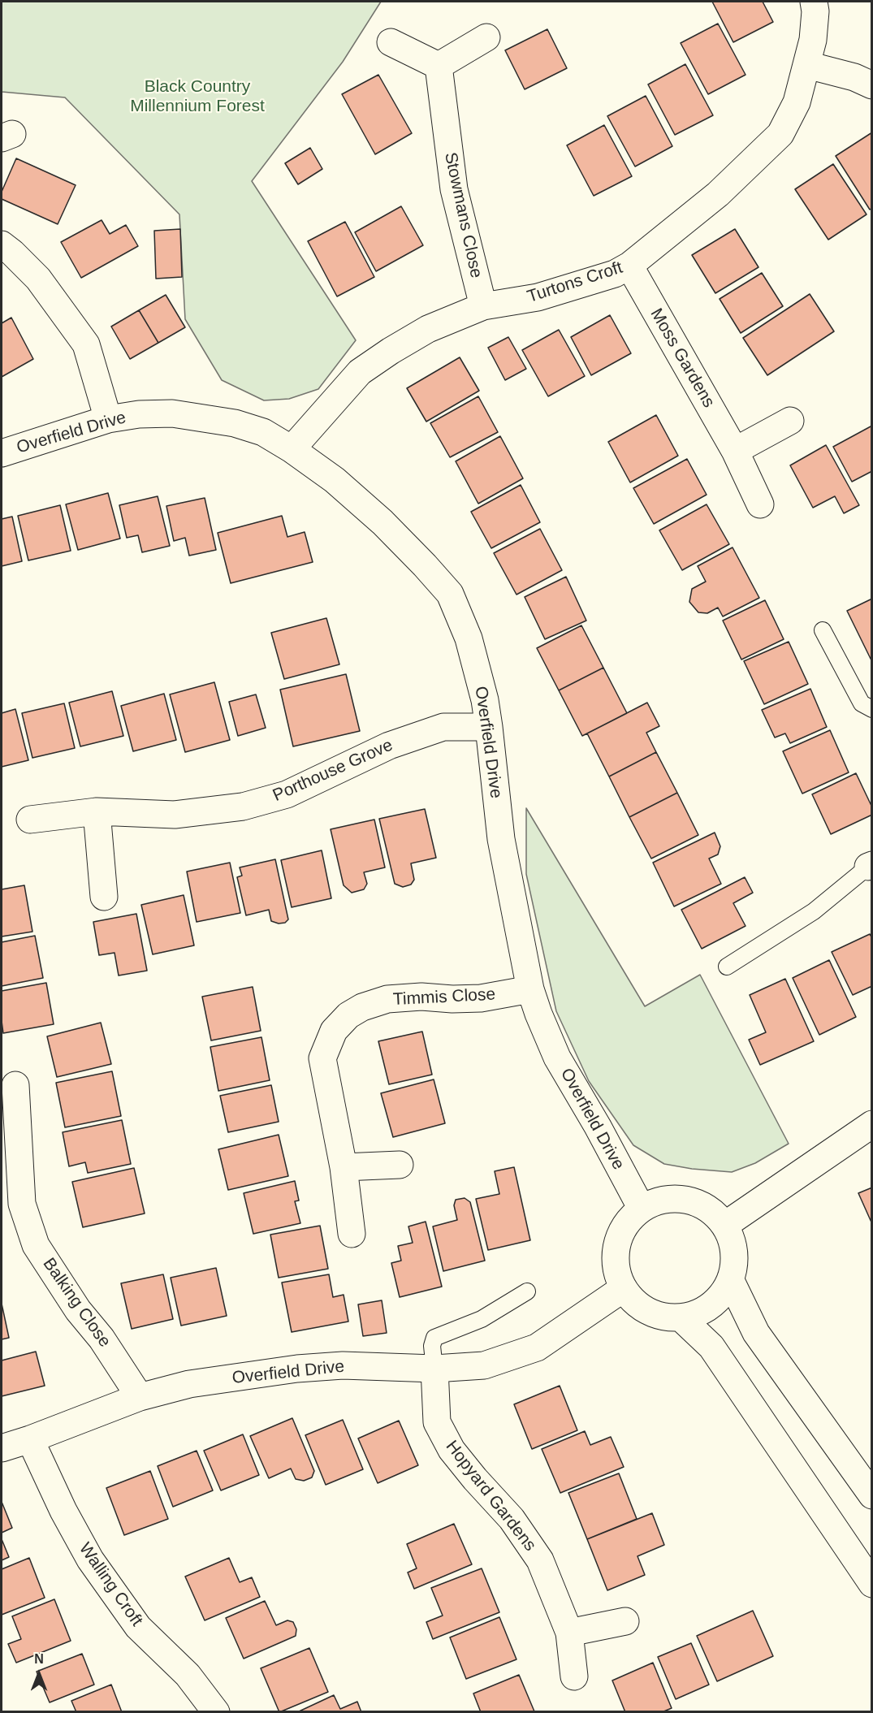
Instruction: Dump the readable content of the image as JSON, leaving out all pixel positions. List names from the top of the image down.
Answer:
{
  "streets": {
    "street": [
      "Stowmans Close",
      "Turtons Croft",
      "Moss Gardens",
      "Overfield Drive",
      "Porthouse Grove",
      "Timmis Close",
      "Balking Close",
      "Hopyard Gardens",
      "Walling Croft"
    ]
  },
  "crossings": [
    ["Stowmans Close", "Turtons Croft"],
    ["Turtons Croft", "Moss Gardens"],
    ["Turtons Croft", "Overfield Drive"],
    ["Overfield Drive", "Porthouse Grove"],
    ["Overfield Drive", "Timmis Close"],
    ["Overfield Drive", "Balking Close"],
    ["Overfield Drive", "Hopyard Gardens"],
    ["Overfield Drive", "Walling Croft"]
  ],
  "parks": ["Black Country Millennium Forest"],
  "north": "top"
}
